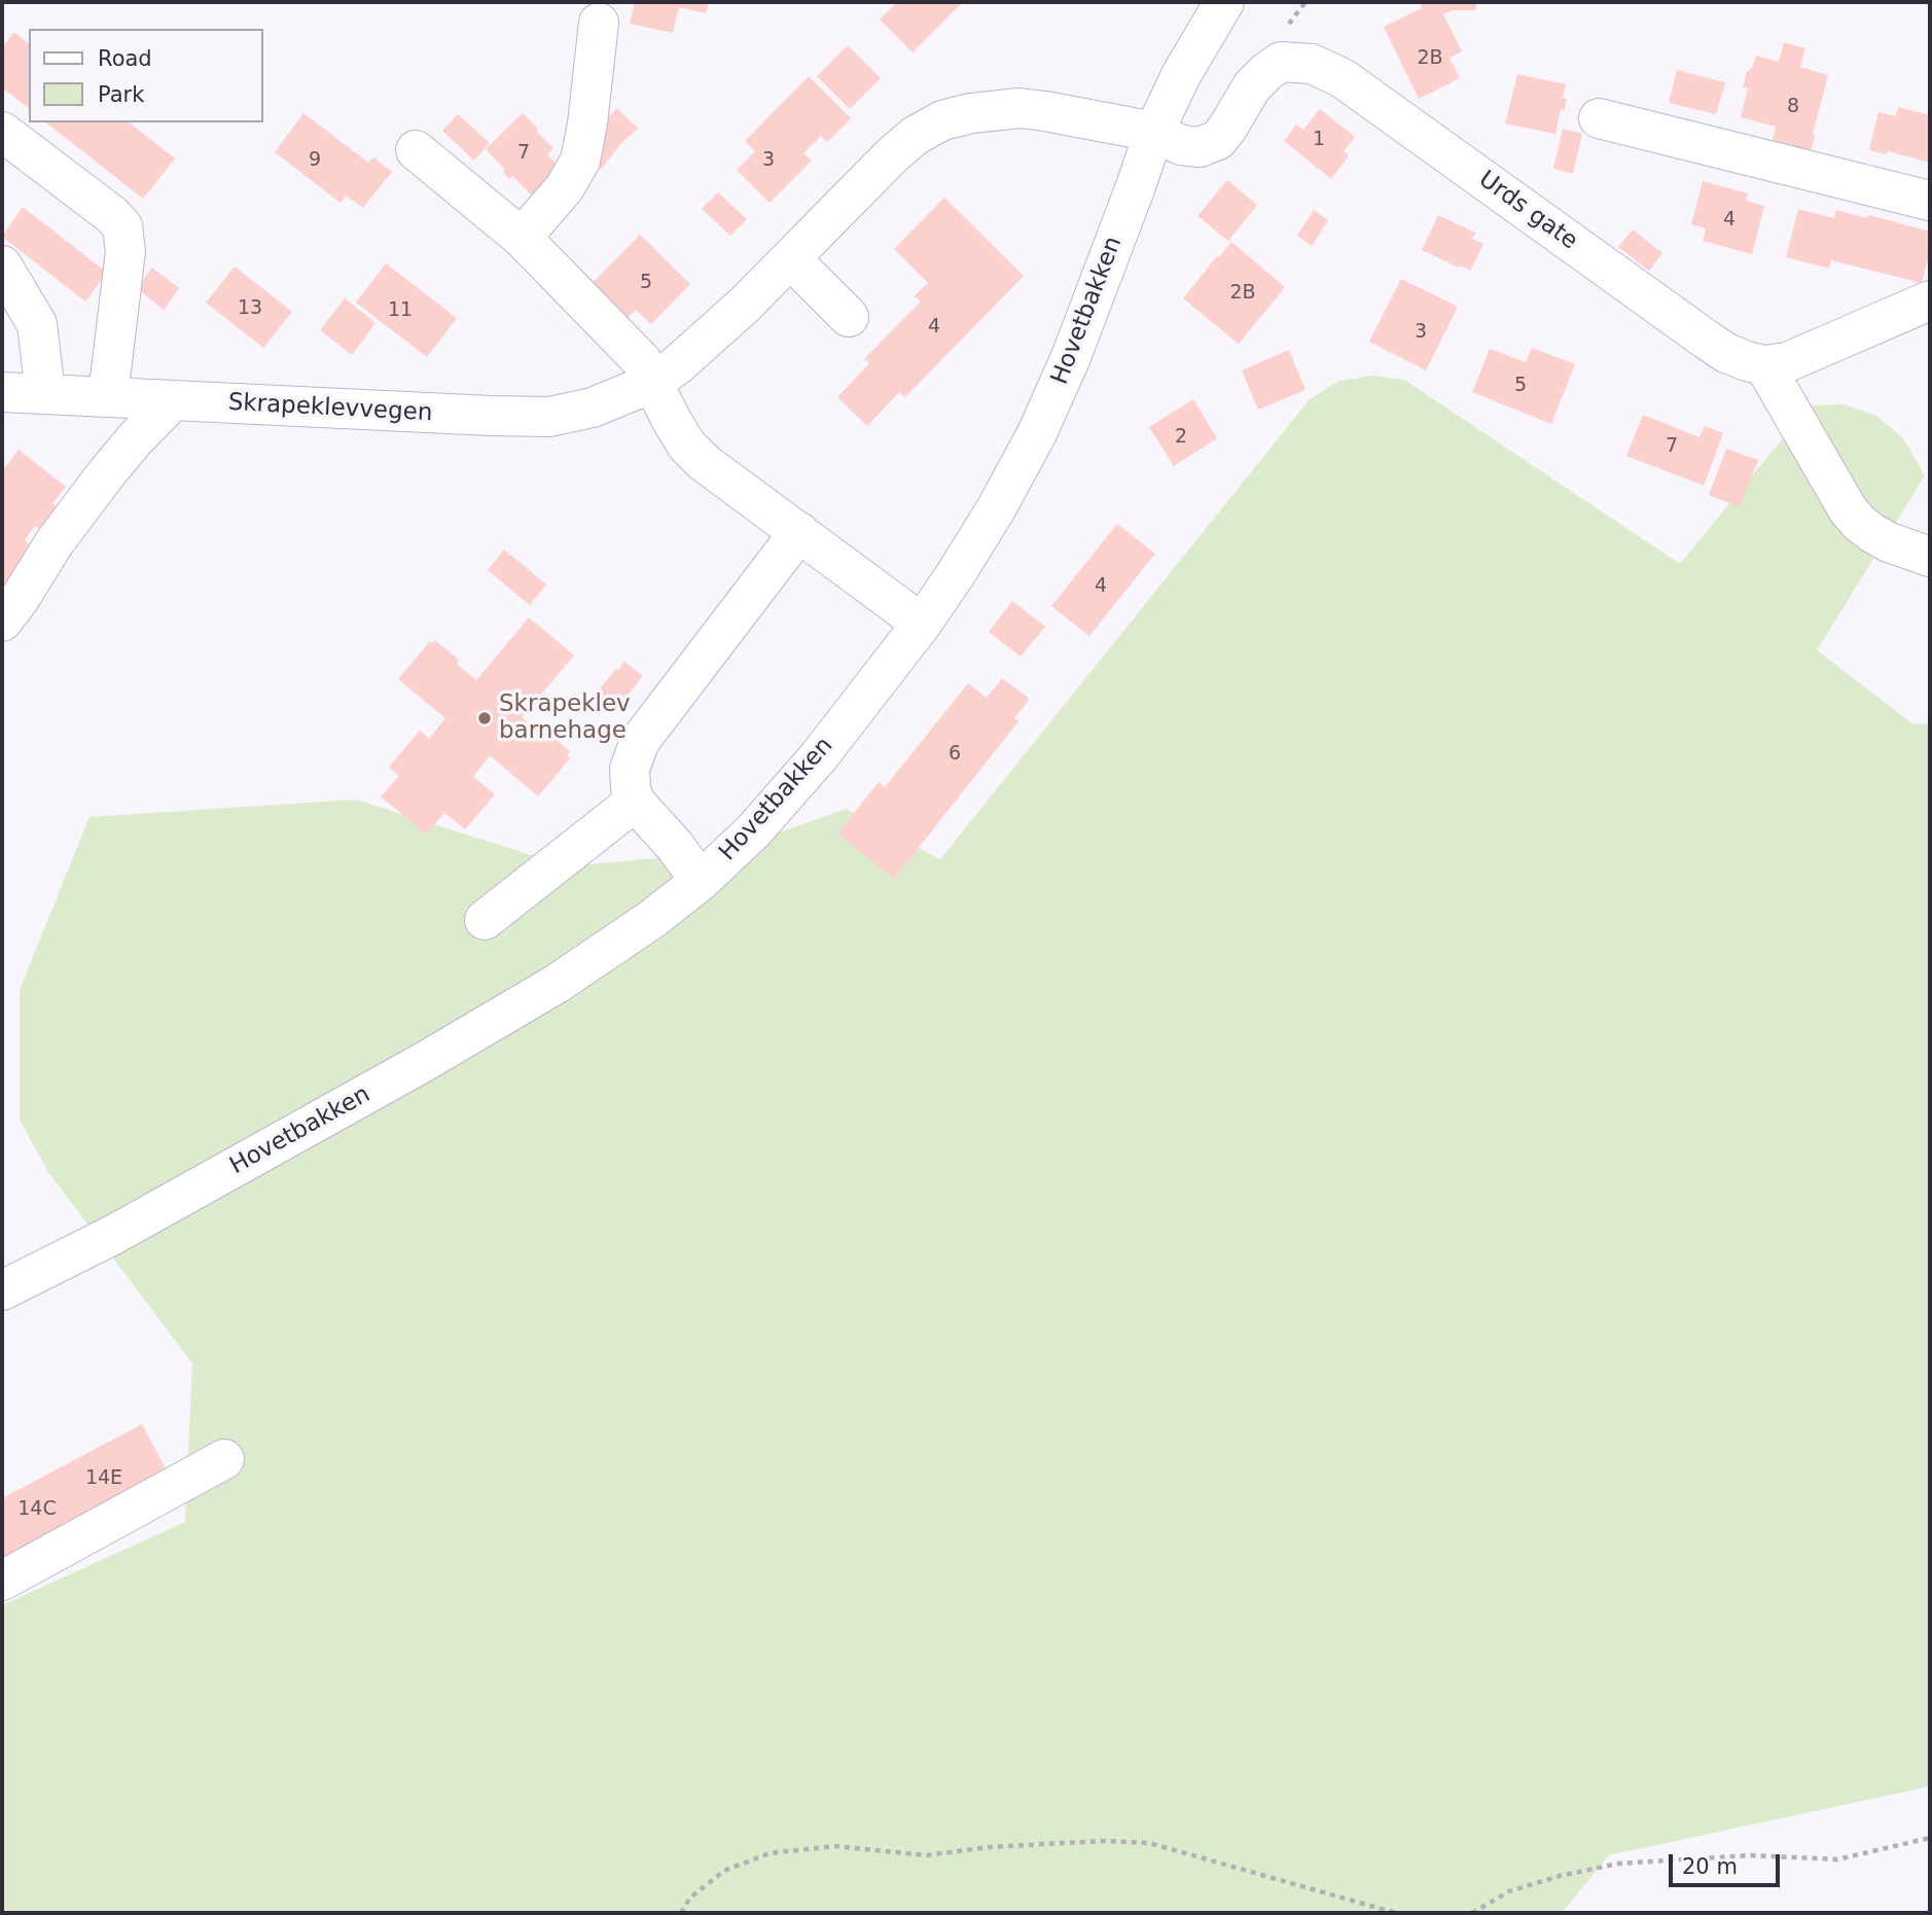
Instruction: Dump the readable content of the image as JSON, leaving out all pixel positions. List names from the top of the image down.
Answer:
{
  "streets": {
    "street": ["Urds gate", "Hovetbakken", "Skrapeklevvegen"]
  },
  "crossings": [
    ["Urds gate", "Hovetbakken"],
    ["Urds gate", "Skrapeklevvegen"],
    ["Hovetbakken", "Skrapeklevvegen"]
  ],
  "places": ["Skrapeklev barnehage"],
  "house_numbers": [
    "2B",
    "8",
    "1",
    "7",
    "9",
    "3",
    "4",
    "5",
    "2B",
    "13",
    "11",
    "4",
    "3",
    "5",
    "2",
    "7",
    "4",
    "6",
    "14E",
    "14C"
  ],
  "legend": ["Road", "Park"],
  "scale_bar": "20 m"
}
